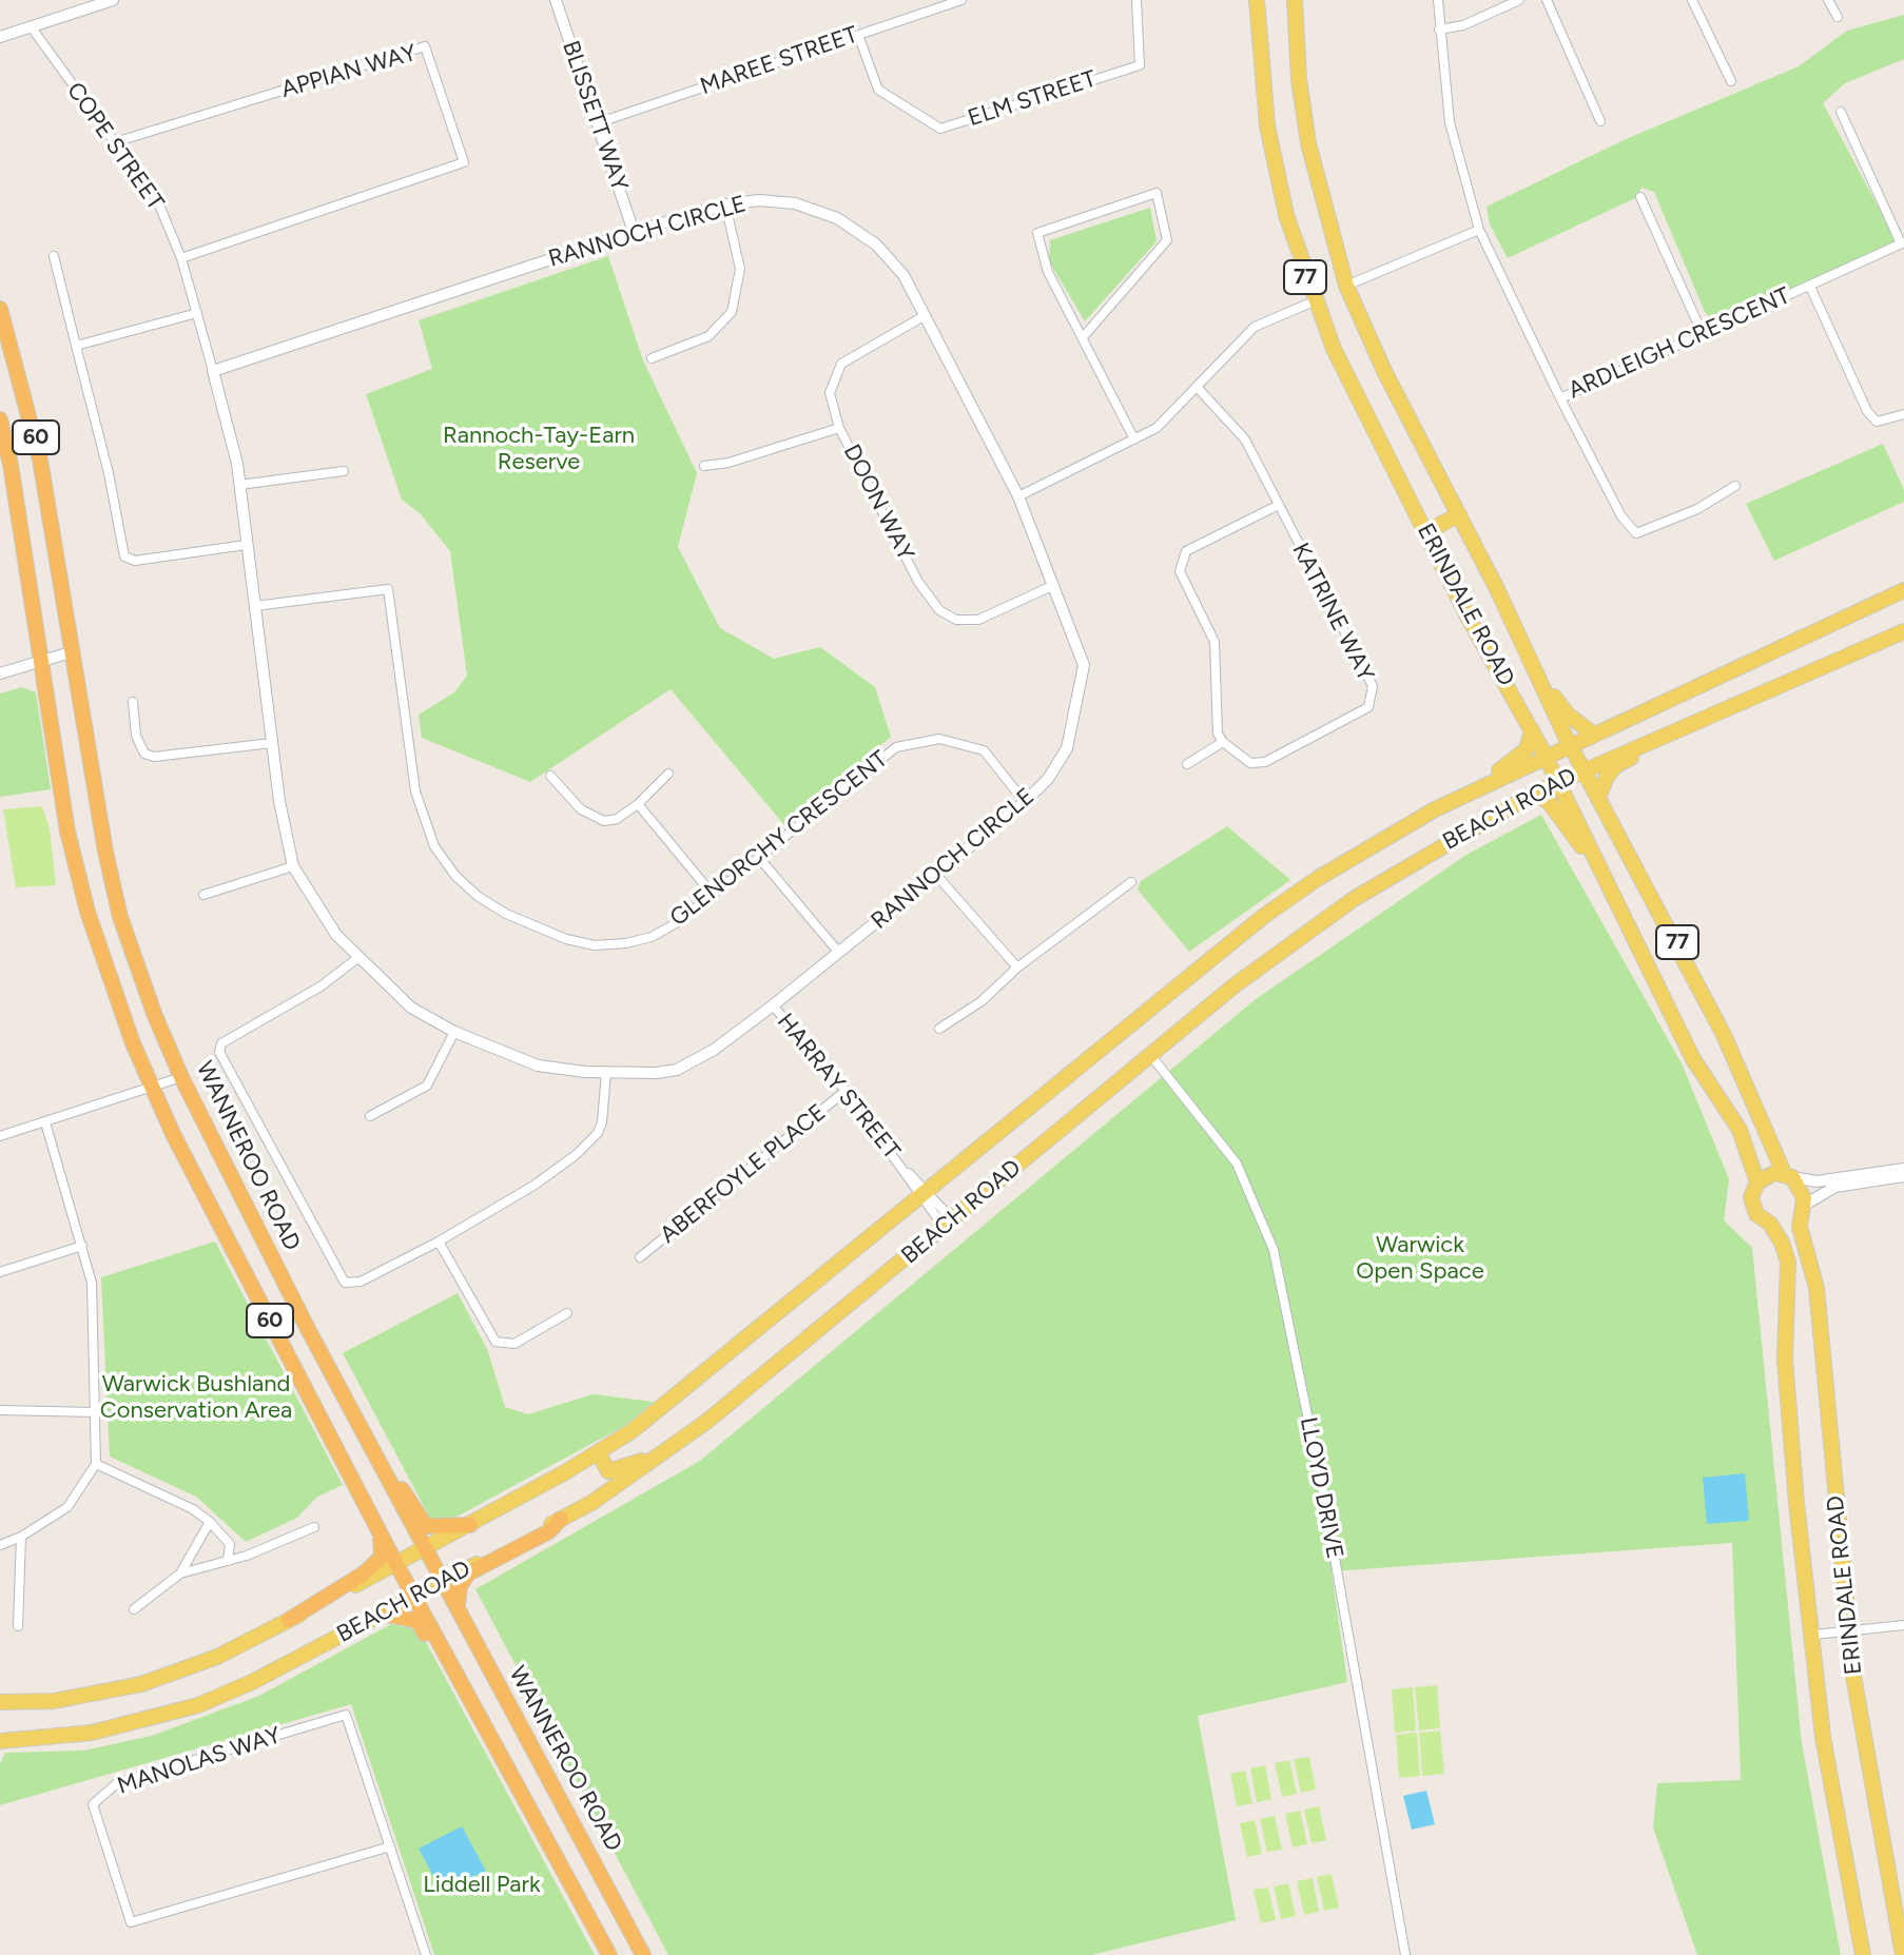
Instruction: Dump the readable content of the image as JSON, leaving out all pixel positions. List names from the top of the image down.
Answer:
{
  "streets": {
    "highway": ["60", "WANNEROO ROAD"],
    "main road": ["77", "ERINDALE ROAD", "BEACH ROAD"],
    "street": [
      "MAREE STREET",
      "APPIAN WAY",
      "ELM STREET",
      "BLISSETT WAY",
      "COPE STREET",
      "RANNOCH CIRCLE",
      "ARDLEIGH CRESCENT",
      "DOON WAY",
      "KATRINE WAY",
      "GLENORCHY CRESCENT",
      "HARRAY STREET",
      "ABERFOYLE PLACE",
      "LLOYD DRIVE",
      "MANOLAS WAY"
    ]
  },
  "crossings": [
    ["MAREE STREET", "ELM STREET"],
    ["MAREE STREET", "BLISSETT WAY"],
    ["APPIAN WAY", "COPE STREET"],
    ["BLISSETT WAY", "RANNOCH CIRCLE"],
    ["COPE STREET", "RANNOCH CIRCLE"],
    ["RANNOCH CIRCLE", "DOON WAY"],
    ["RANNOCH CIRCLE", "GLENORCHY CRESCENT"],
    ["RANNOCH CIRCLE", "HARRAY STREET"],
    ["60", "BEACH ROAD"],
    ["ERINDALE ROAD", "BEACH ROAD"],
    ["BEACH ROAD", "HARRAY STREET"],
    ["BEACH ROAD", "WANNEROO ROAD"],
    ["BEACH ROAD", "LLOYD DRIVE"],
    ["HARRAY STREET", "ABERFOYLE PLACE"]
  ],
  "parks": [
    "Rannoch-Tay-Earn Reserve",
    "Warwick Open Space",
    "Warwick Bushland Conservation Area",
    "Liddell Park"
  ]
}
